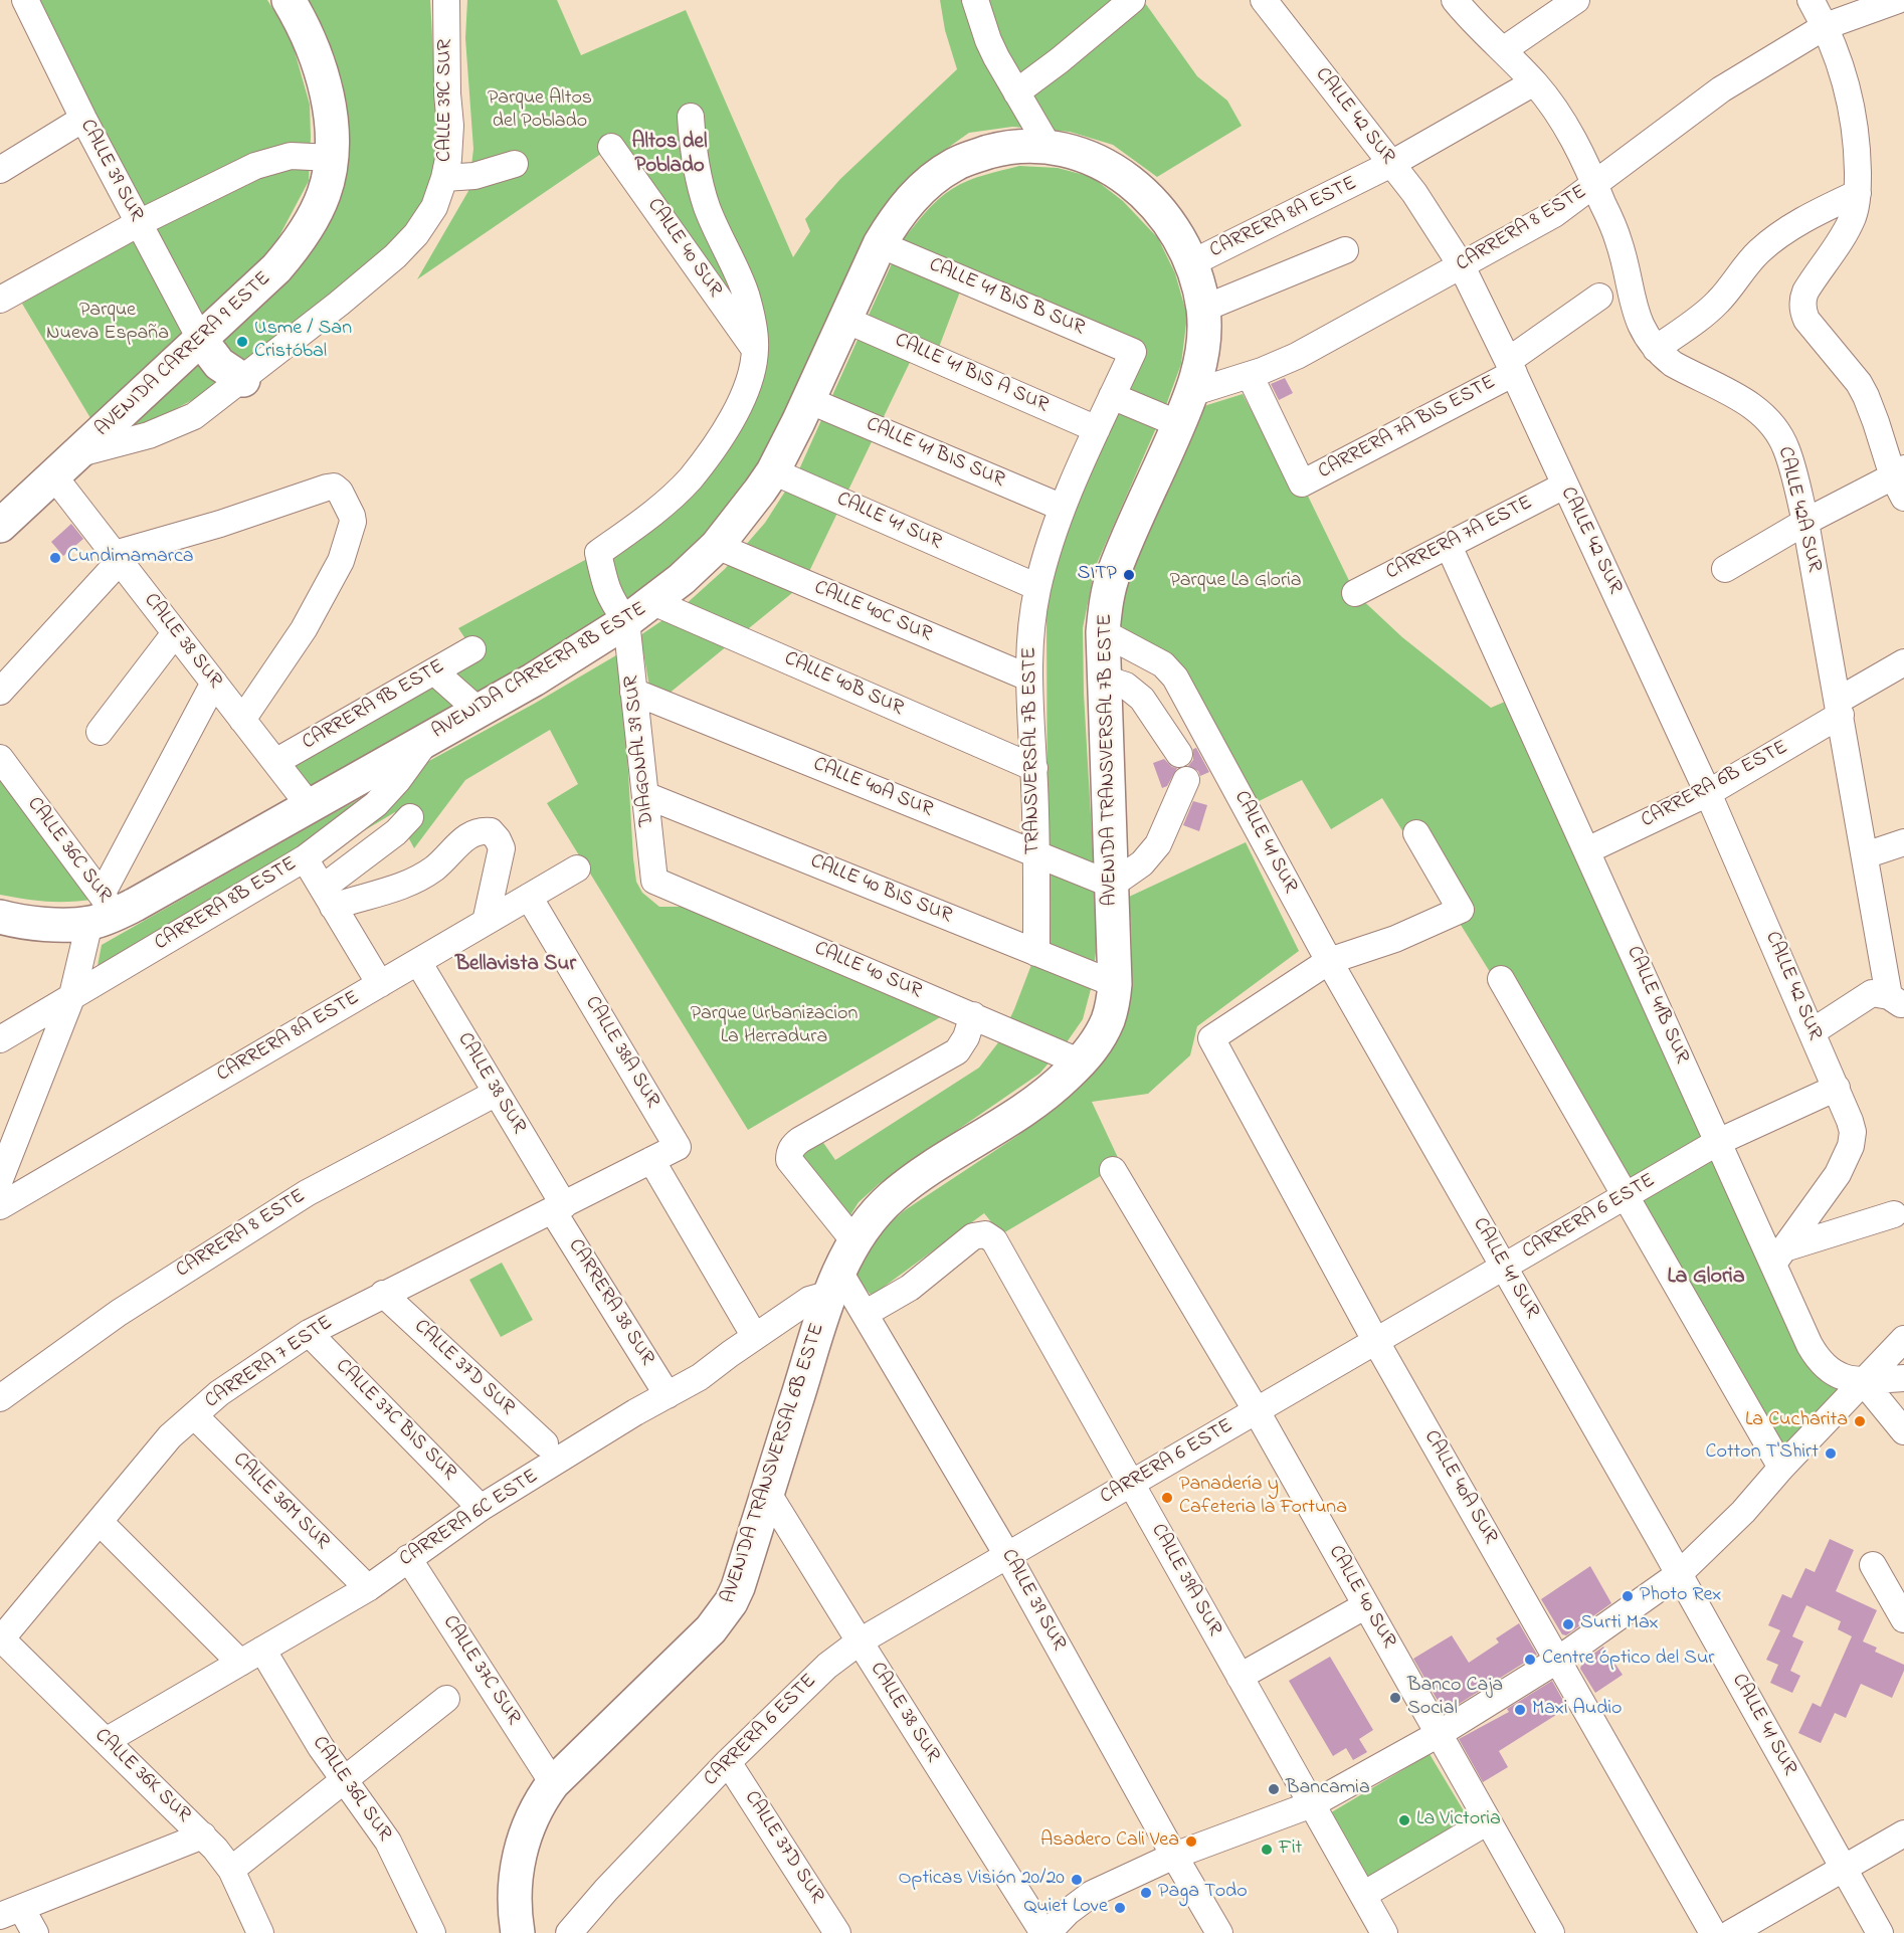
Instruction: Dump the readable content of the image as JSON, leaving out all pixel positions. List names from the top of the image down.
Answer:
{
  "streets": {
    "main road": [
      "AVENIDA CARRERA 9 ESTE",
      "AVENIDA CARRERA 8B ESTE",
      "AVENIDA TRANSVERSAL 7B ESTE",
      "AVENIDA TRANSVERSAL 6B ESTE"
    ],
    "street": [
      "CALLE 39C SUR",
      "CALLE 42 SUR",
      "CALLE 39 SUR",
      "CARRERA 8A ESTE",
      "CARRERA 8 ESTE",
      "CALLE 40 SUR",
      "CALLE 41 BIS B SUR",
      "CALLE 41 BIS A SUR",
      "CARRERA 7A BIS ESTE",
      "CALLE 41 BIS SUR",
      "CALLE 42A SUR",
      "CALLE 41 SUR",
      "CARRERA 7A ESTE",
      "CALLE 40C SUR",
      "CALLE 38 SUR",
      "CALLE 40B SUR",
      "CARRERA 9B ESTE",
      "DIAGONAL 39 SUR",
      "TRANSVERSAL 7B ESTE",
      "CARRERA 6B ESTE",
      "CALLE 40A SUR",
      "CALLE 36C SUR",
      "CALLE 40 BIS SUR",
      "CARRERA 8B ESTE",
      "CALLE 41B SUR",
      "CALLE 38A SUR",
      "CARRERA 6 ESTE",
      "CARRERA 38 SUR",
      "CARRERA 7 ESTE",
      "CALLE 37D SUR",
      "CALLE 37C BIS SUR",
      "CALLE 36M SUR",
      "CARRERA 6C ESTE",
      "CALLE 39A SUR",
      "CALLE 37C SUR",
      "CALLE 36K SUR",
      "CALLE 36L SUR"
    ]
  },
  "crossings": [
    ["CALLE 39C SUR", "AVENIDA CARRERA 9 ESTE"],
    ["CALLE 39C SUR", "CALLE 38 SUR"],
    ["CALLE 42 SUR", "CARRERA 8A ESTE"],
    ["CALLE 42 SUR", "CARRERA 8 ESTE"],
    ["CALLE 42 SUR", "CARRERA 7A BIS ESTE"],
    ["CALLE 42 SUR", "CARRERA 7A ESTE"],
    ["CALLE 42 SUR", "CARRERA 6B ESTE"],
    ["CALLE 42 SUR", "CALLE 41B SUR"],
    ["CALLE 42 SUR", "CARRERA 6 ESTE"],
    ["CALLE 39 SUR", "AVENIDA CARRERA 9 ESTE"],
    ["CALLE 39 SUR", "CARRERA 6 ESTE"],
    ["CALLE 39 SUR", "AVENIDA TRANSVERSAL 6B ESTE"],
    ["CALLE 39 SUR", "CARRERA 6C ESTE"],
    ["CALLE 39 SUR", "CALLE 39A SUR"],
    ["CARRERA 8A ESTE", "CALLE 42A SUR"],
    ["CARRERA 8A ESTE", "CALLE 38 SUR"],
    ["CARRERA 8A ESTE", "AVENIDA CARRERA 8B ESTE"],
    ["CARRERA 8A ESTE", "AVENIDA TRANSVERSAL 7B ESTE"],
    ["CARRERA 8A ESTE", "CALLE 38A SUR"],
    ["CARRERA 8 ESTE", "CARRERA 7A BIS ESTE"],
    ["CARRERA 8 ESTE", "CALLE 42A SUR"],
    ["CARRERA 8 ESTE", "CALLE 38 SUR"],
    ["CARRERA 8 ESTE", "AVENIDA TRANSVERSAL 7B ESTE"],
    ["CALLE 40 SUR", "DIAGONAL 39 SUR"],
    ["CALLE 40 SUR", "AVENIDA TRANSVERSAL 7B ESTE"],
    ["CALLE 40 SUR", "CARRERA 6 ESTE"],
    ["CALLE 41 BIS B SUR", "AVENIDA CARRERA 8B ESTE"],
    ["CALLE 41 BIS B SUR", "TRANSVERSAL 7B ESTE"],
    ["AVENIDA CARRERA 9 ESTE", "CALLE 38 SUR"],
    ["CALLE 41 BIS A SUR", "AVENIDA CARRERA 8B ESTE"],
    ["CALLE 41 BIS A SUR", "TRANSVERSAL 7B ESTE"],
    ["CALLE 41 BIS SUR", "AVENIDA CARRERA 8B ESTE"],
    ["CALLE 41 BIS SUR", "TRANSVERSAL 7B ESTE"],
    ["CALLE 42A SUR", "CARRERA 6B ESTE"],
    ["CALLE 41 SUR", "AVENIDA CARRERA 8B ESTE"],
    ["CALLE 41 SUR", "TRANSVERSAL 7B ESTE"],
    ["CALLE 41 SUR", "AVENIDA TRANSVERSAL 7B ESTE"],
    ["CALLE 41 SUR", "CALLE 40A SUR"],
    ["CALLE 41 SUR", "CARRERA 6 ESTE"],
    ["CARRERA 7A ESTE", "CALLE 41B SUR"],
    ["CALLE 40C SUR", "AVENIDA CARRERA 8B ESTE"],
    ["CALLE 40C SUR", "TRANSVERSAL 7B ESTE"],
    ["CALLE 38 SUR", "AVENIDA CARRERA 8B ESTE"],
    ["CALLE 38 SUR", "CARRERA 9B ESTE"],
    ["CALLE 38 SUR", "CARRERA 6 ESTE"],
    ["CALLE 38 SUR", "CARRERA 38 SUR"],
    ["CALLE 38 SUR", "CARRERA 7 ESTE"],
    ["CALLE 38 SUR", "AVENIDA TRANSVERSAL 6B ESTE"],
    ["AVENIDA CARRERA 8B ESTE", "CALLE 40B SUR"],
    ["AVENIDA CARRERA 8B ESTE", "DIAGONAL 39 SUR"],
    ["AVENIDA CARRERA 8B ESTE", "AVENIDA TRANSVERSAL 7B ESTE"],
    ["AVENIDA CARRERA 8B ESTE", "CALLE 36C SUR"],
    ["AVENIDA CARRERA 8B ESTE", "CARRERA 8B ESTE"],
    ["CALLE 40B SUR", "TRANSVERSAL 7B ESTE"],
    ["DIAGONAL 39 SUR", "CALLE 40A SUR"],
    ["DIAGONAL 39 SUR", "CALLE 40 BIS SUR"],
    ["TRANSVERSAL 7B ESTE", "CALLE 40A SUR"],
    ["TRANSVERSAL 7B ESTE", "CALLE 40 BIS SUR"],
    ["AVENIDA TRANSVERSAL 7B ESTE", "CALLE 40A SUR"],
    ["AVENIDA TRANSVERSAL 7B ESTE", "CALLE 40 BIS SUR"],
    ["AVENIDA TRANSVERSAL 7B ESTE", "AVENIDA TRANSVERSAL 6B ESTE"],
    ["CARRERA 6B ESTE", "CALLE 41B SUR"],
    ["CALLE 40A SUR", "CARRERA 6 ESTE"],
    ["CALLE 41B SUR", "CARRERA 6 ESTE"],
    ["CALLE 38A SUR", "CARRERA 7 ESTE"],
    ["CARRERA 6 ESTE", "CALLE 37D SUR"],
    ["CARRERA 6 ESTE", "CALLE 39A SUR"],
    ["CARRERA 38 SUR", "CARRERA 7 ESTE"],
    ["CARRERA 38 SUR", "CARRERA 6C ESTE"],
    ["CARRERA 7 ESTE", "CALLE 37D SUR"],
    ["CARRERA 7 ESTE", "CALLE 37C BIS SUR"],
    ["CARRERA 7 ESTE", "CALLE 36M SUR"],
    ["CARRERA 7 ESTE", "CALLE 36K SUR"],
    ["CALLE 37C BIS SUR", "CARRERA 6C ESTE"],
    ["AVENIDA TRANSVERSAL 6B ESTE", "CARRERA 6C ESTE"],
    ["AVENIDA TRANSVERSAL 6B ESTE", "CALLE 37C SUR"],
    ["CALLE 36M SUR", "CARRERA 6C ESTE"],
    ["CARRERA 6C ESTE", "CALLE 37C SUR"],
    ["CARRERA 6C ESTE", "CALLE 36K SUR"],
    ["CARRERA 6C ESTE", "CALLE 36L SUR"]
  ],
  "districts": ["Altos del Poblado", "Bellavista Sur", "La Gloria"],
  "parks": [
    "Parque Altos del Poblado",
    "Parque Nueva España",
    "Parque La Gloria",
    "Parque Urbanizacion La Herradura"
  ],
  "places": [
    "Usme / San Cristóbal",
    "Cundimamarca",
    "SITP",
    "La Cucharita",
    "Cotton T'Shirt",
    "Panadería y Cafeteria la Fortuna",
    "Photo Rex",
    "Surti Max",
    "Centre óptico del Sur",
    "Banco Caja Social",
    "Maxi Audio",
    "Bancamia",
    "La Victoria",
    "Asadero Cali Vea",
    "Fit",
    "Opticas Visión 20/20",
    "Paga Todo",
    "Quiet Love"
  ]
}
